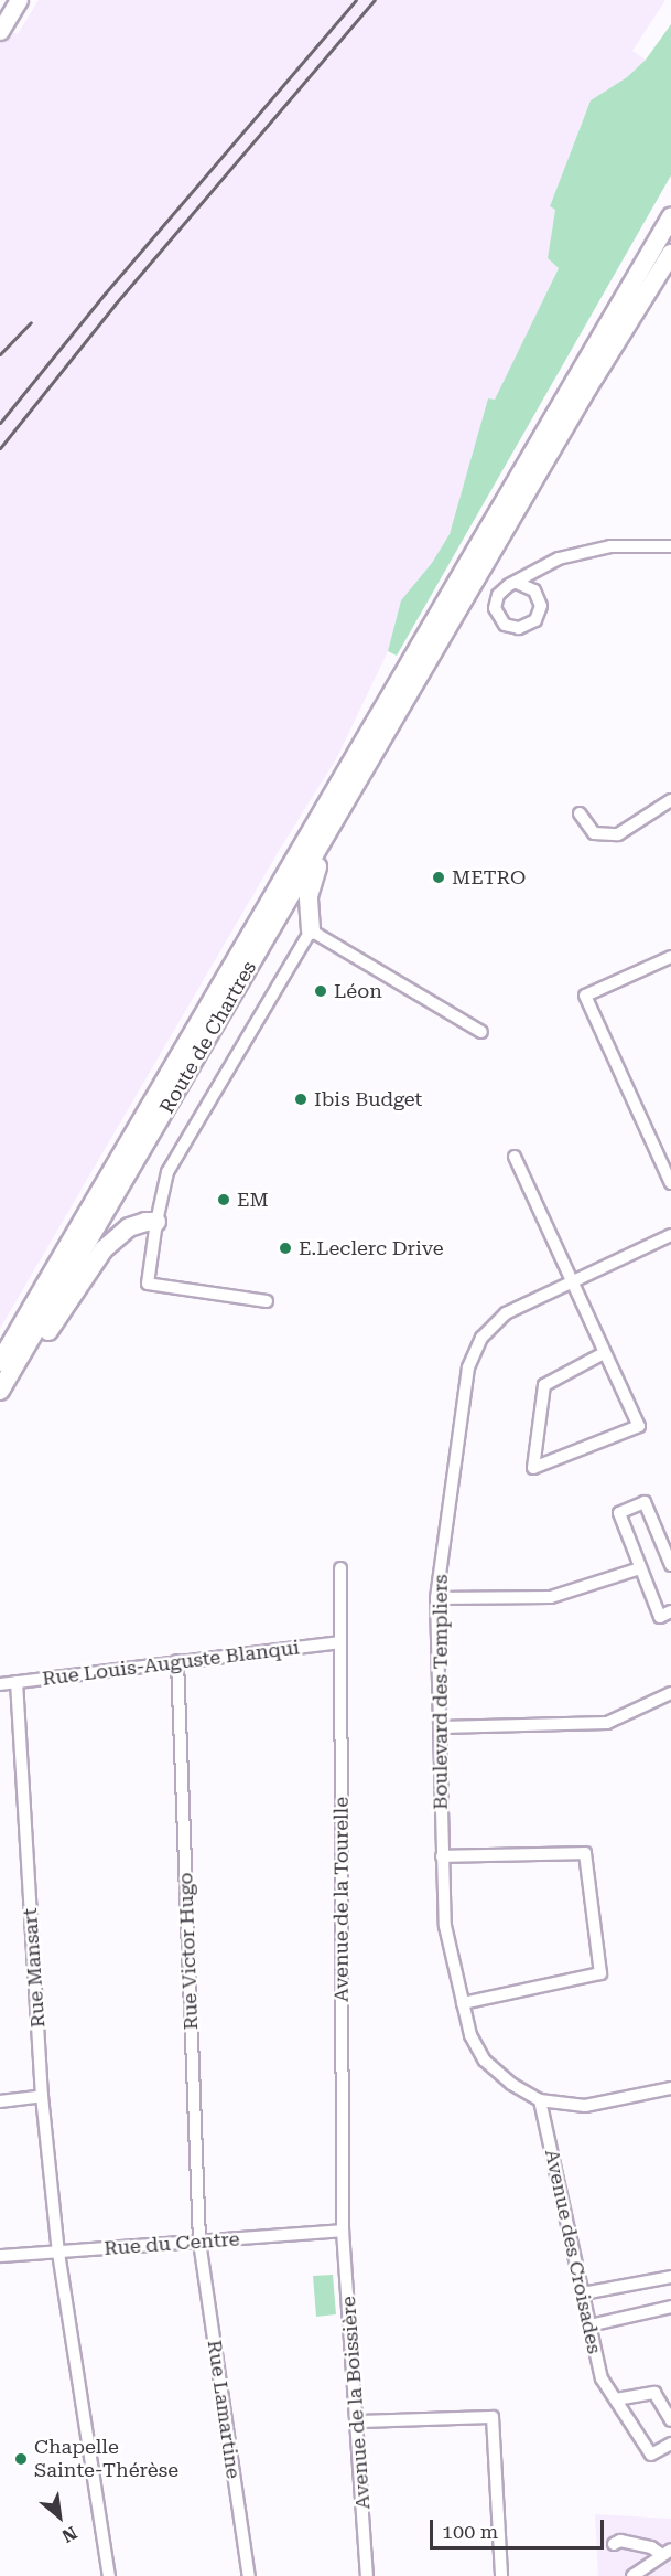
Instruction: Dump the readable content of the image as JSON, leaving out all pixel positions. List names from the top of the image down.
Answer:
{
  "streets": {
    "main road": ["Route de Chartres"],
    "street": [
      "Rue Louis-Auguste Blanqui",
      "Boulevard des Templiers",
      "Avenue de la Tourelle",
      "Rue Victor Hugo",
      "Rue Mansart",
      "Rue du Centre",
      "Avenue des Croisades",
      "Avenue de la Boissière",
      "Rue Lamartine"
    ]
  },
  "crossings": [
    ["Rue Louis-Auguste Blanqui", "Avenue de la Tourelle"],
    ["Rue Louis-Auguste Blanqui", "Rue Victor Hugo"],
    ["Rue Louis-Auguste Blanqui", "Rue Mansart"],
    ["Boulevard des Templiers", "Avenue des Croisades"],
    ["Avenue de la Tourelle", "Rue du Centre"],
    ["Avenue de la Tourelle", "Avenue de la Boissière"],
    ["Rue Victor Hugo", "Rue du Centre"],
    ["Rue Victor Hugo", "Rue Lamartine"],
    ["Rue Mansart", "Rue du Centre"],
    ["Rue du Centre", "Avenue de la Boissière"],
    ["Rue du Centre", "Rue Lamartine"]
  ],
  "places": [
    "METRO",
    "Léon",
    "Ibis Budget",
    "EM",
    "E.Leclerc Drive",
    "Chapelle Sainte-Thérèse"
  ],
  "scale_bar": "100 m",
  "north": "bottom right"
}
